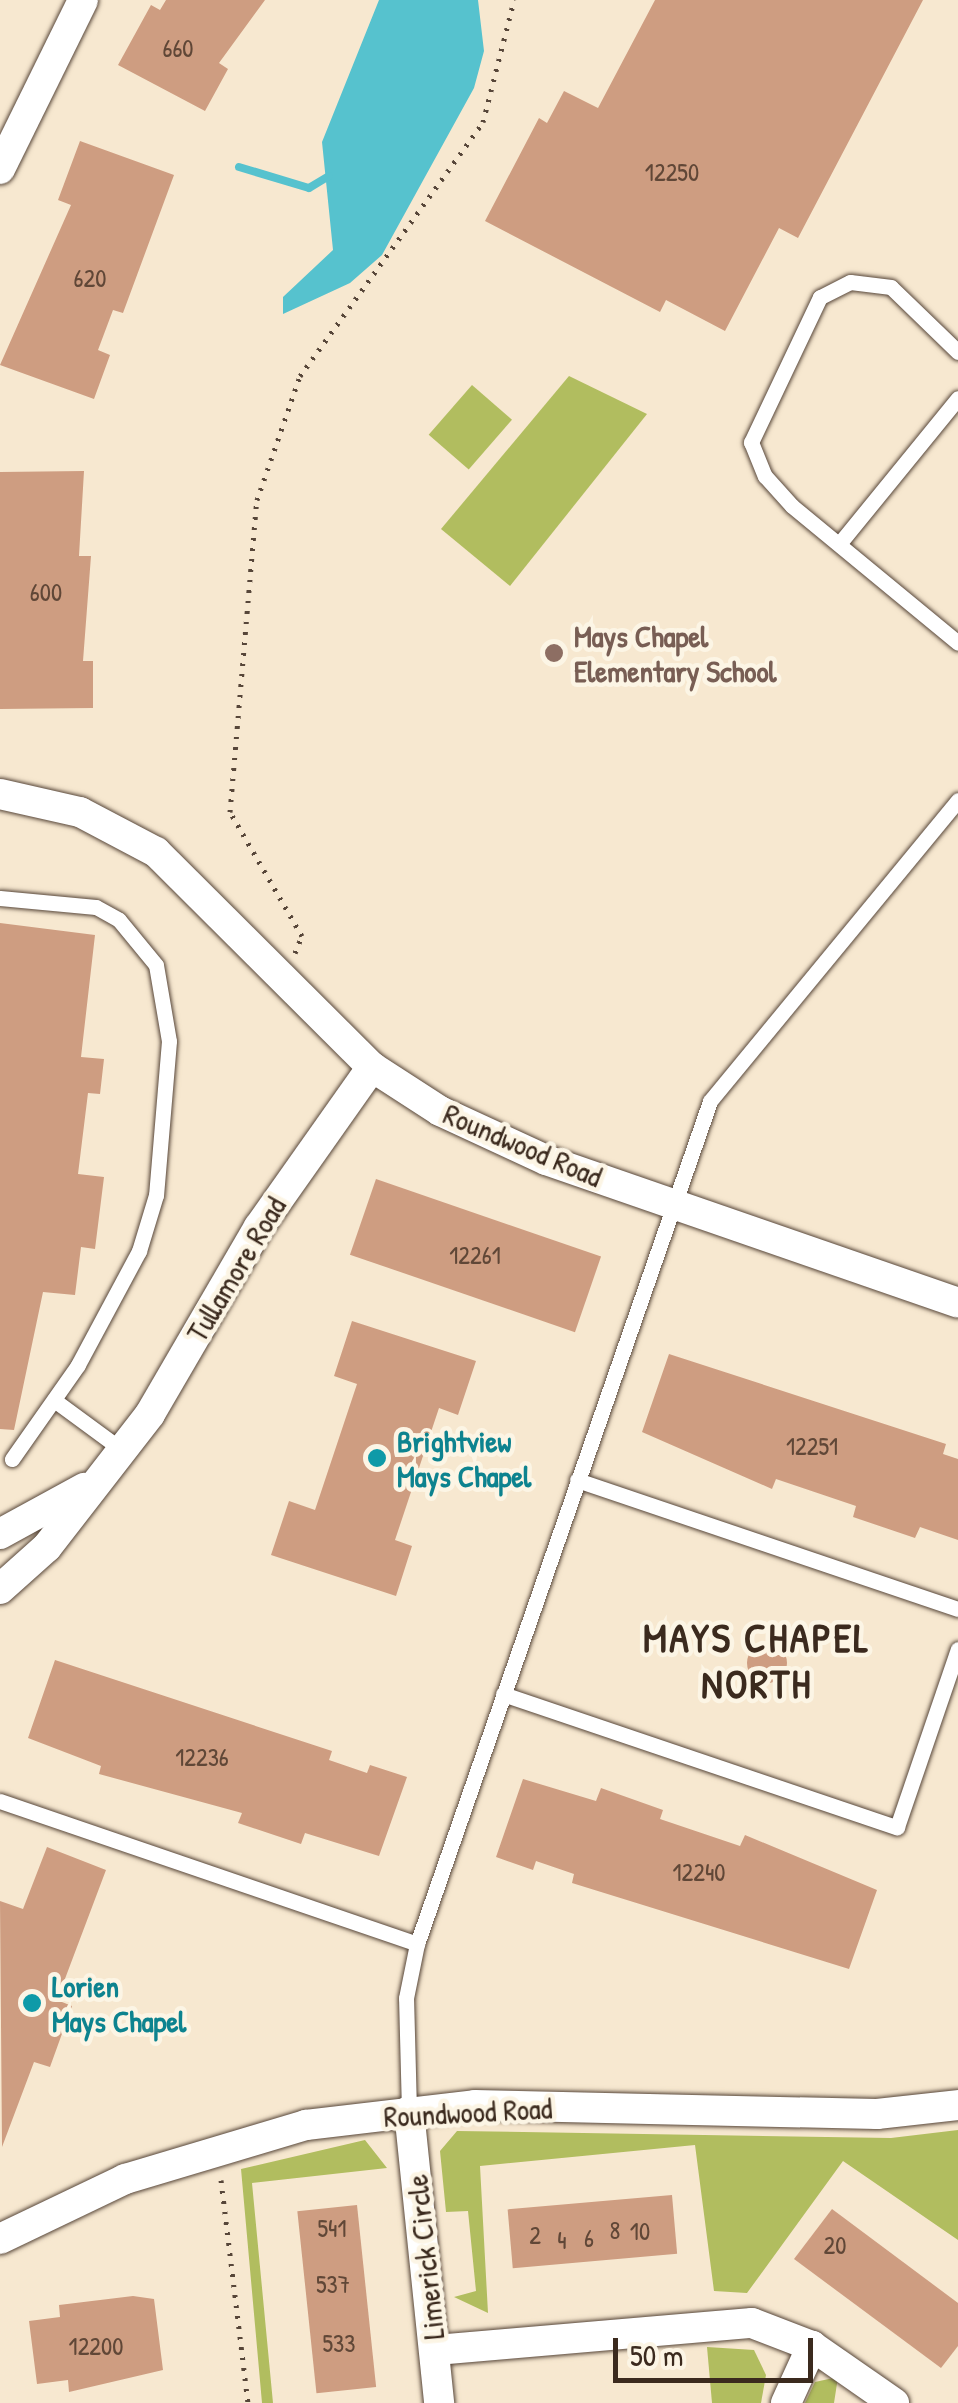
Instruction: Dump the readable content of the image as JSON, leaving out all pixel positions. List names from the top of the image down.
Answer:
{
  "streets": {
    "street": ["Roundwood Road", "Tullamore Road", "Limerick Circle"]
  },
  "crossings": [
    ["Roundwood Road", "Tullamore Road"],
    ["Roundwood Road", "Limerick Circle"]
  ],
  "districts": ["MAYS CHAPEL NORTH"],
  "places": ["Mays Chapel Elementary School", "Brightview Mays Chapel", "Lorien Mays Chapel"],
  "house_numbers": [
    "660",
    "12250",
    "620",
    "600",
    "12261",
    "12251",
    "12236",
    "12240",
    "541",
    "8",
    "10",
    "2",
    "6",
    "4",
    "20",
    "537",
    "533",
    "12200"
  ],
  "scale_bar": "50 m"
}
